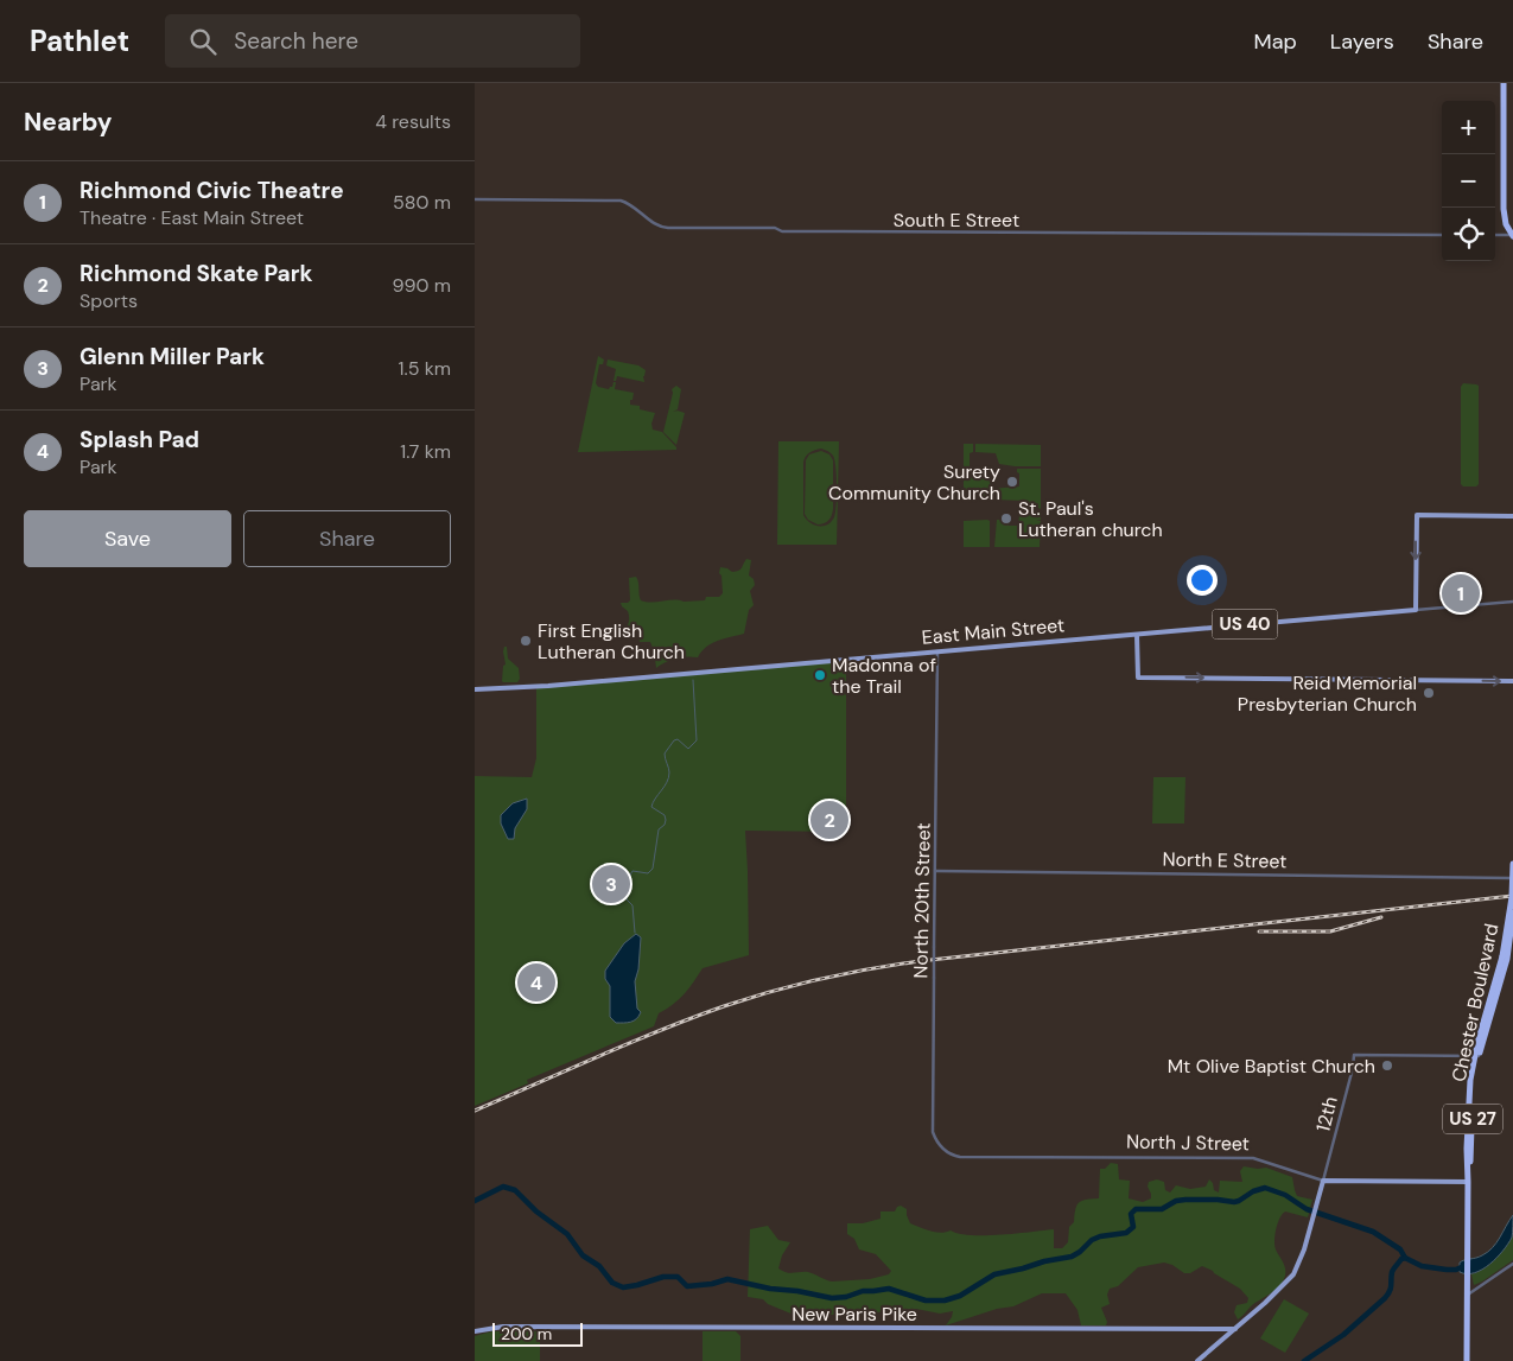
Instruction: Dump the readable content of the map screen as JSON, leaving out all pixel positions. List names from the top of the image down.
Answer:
{
  "streets": {
    "highway": ["Chester Boulevard", "US 27"],
    "main road": [
      "US 40",
      "East Main Street",
      "North J Street",
      "New Paris Pike"
    ],
    "street": [
      "South E Street",
      "North E Street",
      "North 20th Street",
      "12th"
    ]
  },
  "crossings": [
    ["East Main Street", "North 20th Street"],
    ["North E Street", "North 20th Street"],
    ["North E Street", "Chester Boulevard"],
    ["North 20th Street", "North J Street"],
    ["Chester Boulevard", "12th"],
    ["Chester Boulevard", "North J Street"],
    ["12th", "North J Street"]
  ],
  "places": [
    "Surety Community Church",
    "St. Paul's Lutheran church",
    "First English Lutheran Church",
    "Madonna of the Trail",
    "Reid Memorial Presbyterian Church",
    "Mt Olive Baptist Church"
  ],
  "scale_bar": "200 m",
  "page": {
    "header": "Pathlet",
    "search": "Search here",
    "nav": ["Map", "Layers", "Share"],
    "heading": ["Nearby", "4 results"],
    "map_buttons": ["+", "−"],
    "list": [
      {
        "mark": "1",
        "name": "Richmond Civic Theatre",
        "note": "Theatre · East Main Street",
        "value": "580 m"
      },
      {
        "mark": "2",
        "name": "Richmond Skate Park",
        "note": "Sports",
        "value": "990 m"
      },
      {
        "mark": "3",
        "name": "Glenn Miller Park",
        "note": "Park",
        "value": "1.5 km"
      },
      {
        "mark": "4",
        "name": "Splash Pad",
        "note": "Park",
        "value": "1.7 km"
      }
    ],
    "buttons": ["Save", "Share"],
    "pins": [
      "1",
      "2",
      "3",
      "4"
    ],
    "scale": "200 m"
  }
}
